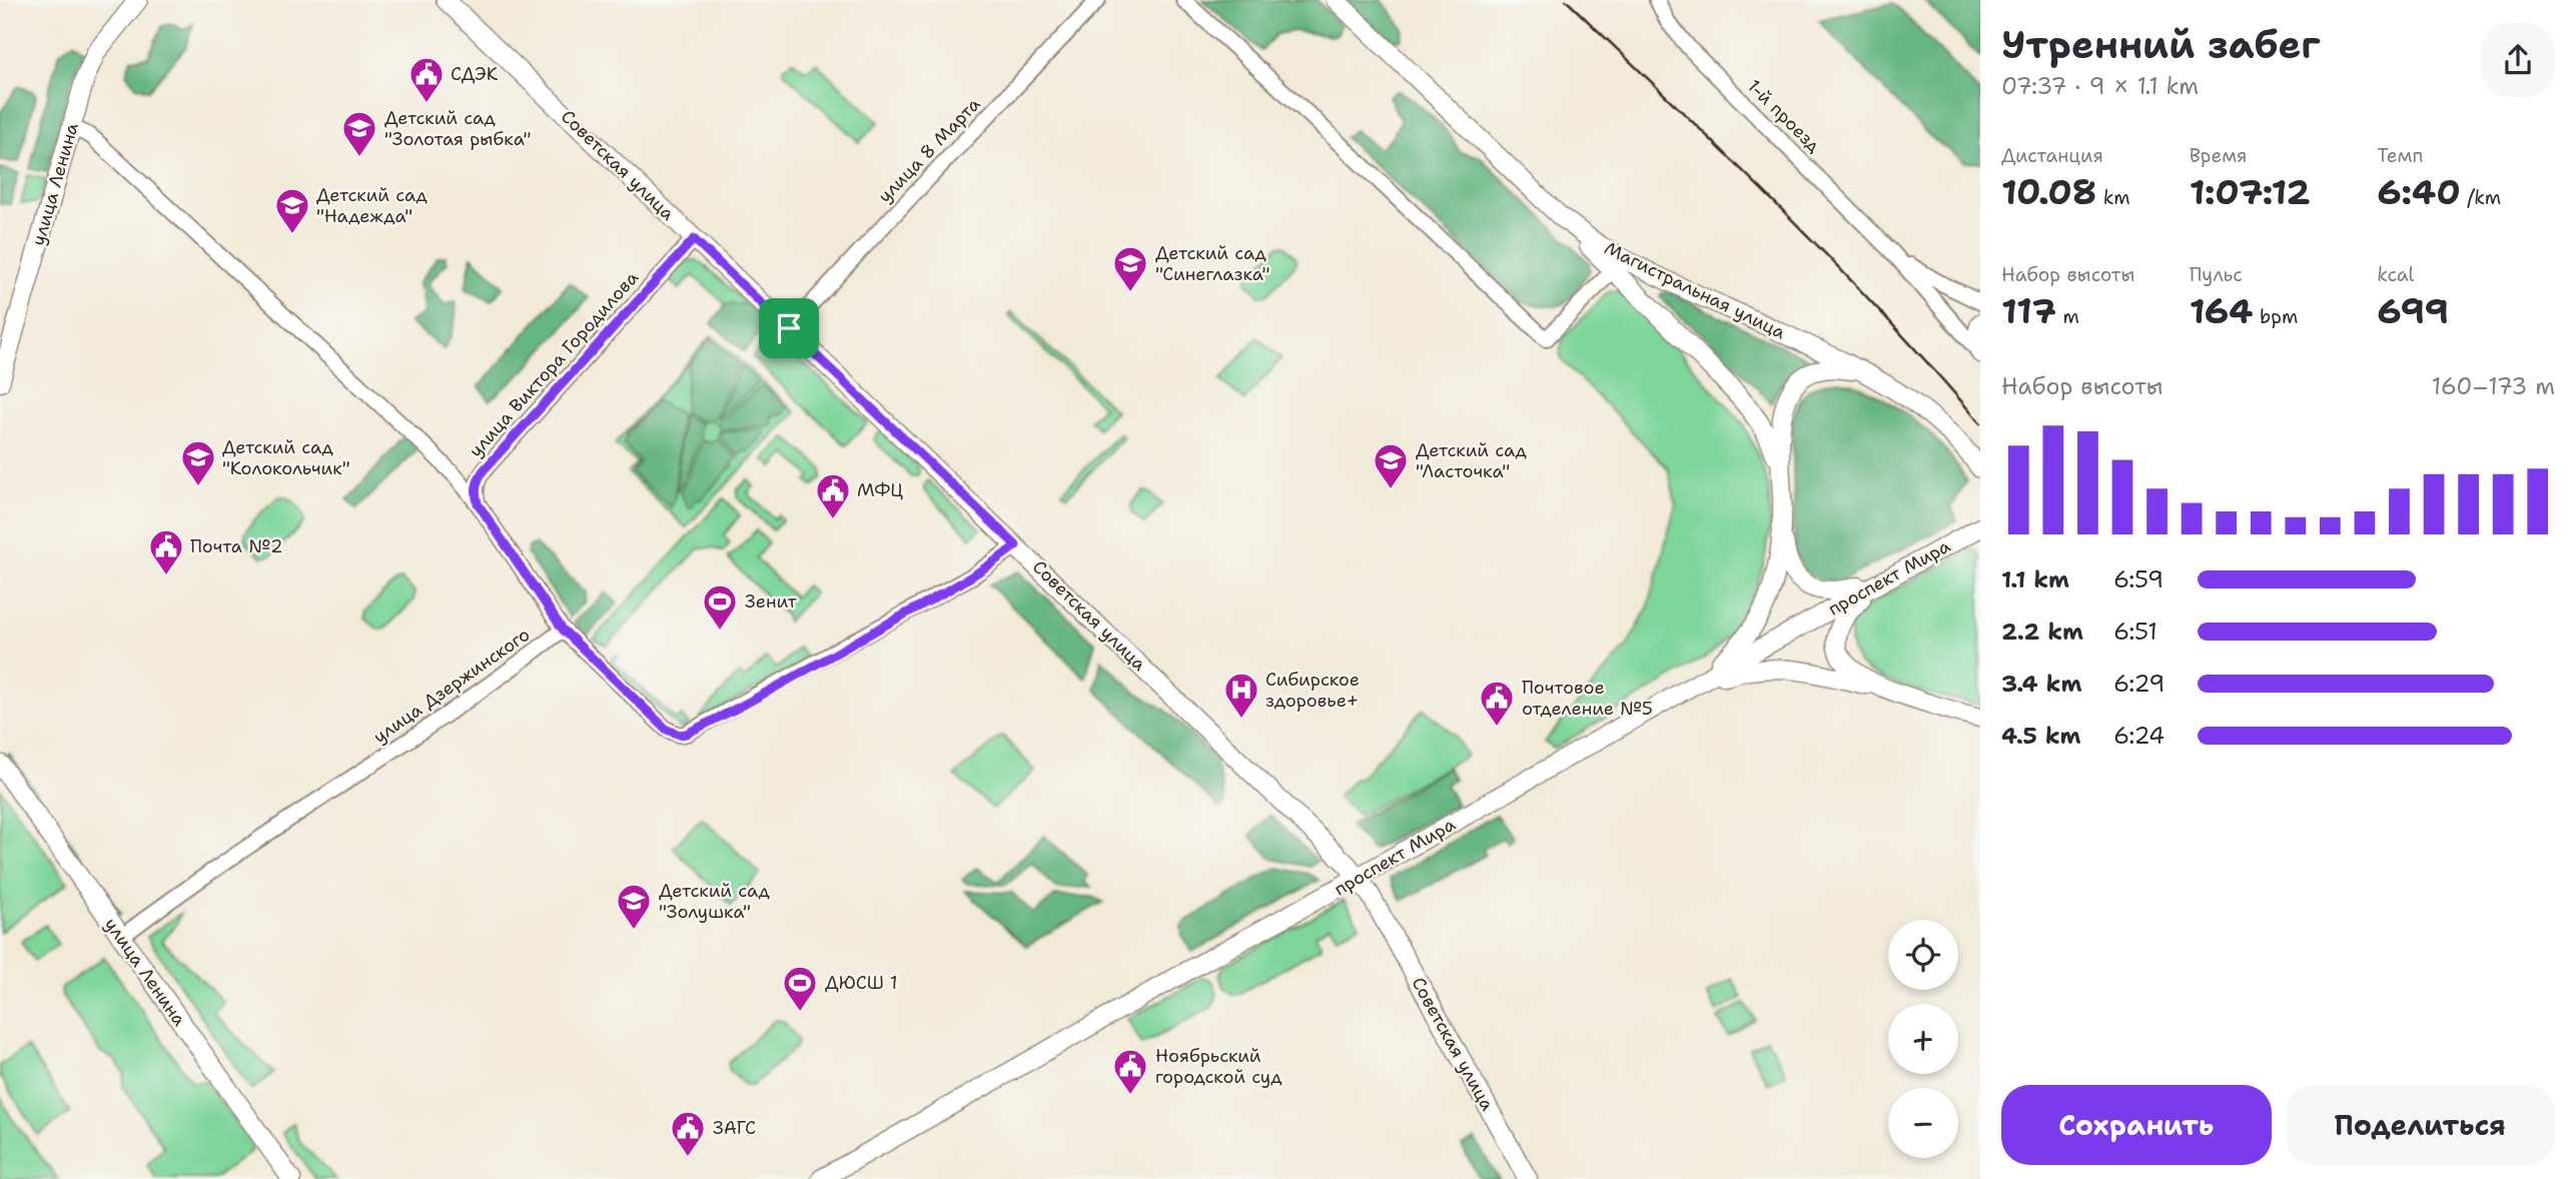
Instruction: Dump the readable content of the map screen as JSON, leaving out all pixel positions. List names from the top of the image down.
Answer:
{
  "streets": {
    "main road": [
      "Советская улица",
      "улица Ленина",
      "Магистральная улица",
      "проспект Мира"
    ],
    "street": [
      "1-й проезд",
      "улица 8 Марта",
      "улица Виктора Городилова",
      "улица Дзержинского"
    ]
  },
  "crossings": [
    ["улица 8 Марта", "Советская улица"],
    ["Советская улица", "улица Виктора Городилова"],
    ["Советская улица", "проспект Мира"],
    ["улица Ленина", "улица Дзержинского"]
  ],
  "places": {
    "public building": [
      "СДЭК",
      "МФЦ",
      "Почта №2",
      "Почтовое отделение №5",
      "Ноябрьский городской суд",
      "ЗАГС"
    ],
    "school or university": [
      "Детский сад \"Золотая рыбка\"",
      "Детский сад \"Надежда\"",
      "Детский сад \"Синеглазка\"",
      "Детский сад \"Колокольчик\"",
      "Детский сад \"Ласточка\"",
      "Детский сад \"Золушка\""
    ],
    "sports": ["Зенит", "ДЮСШ 1"],
    "hospital": ["Сибирское здоровье+"]
  },
  "page": {
    "heading": ["Утренний забег", "07:37 · 9 × 1.1 km"],
    "stats": [
      ["Дистанция", "10.08 km"],
      ["Время", "1:07:12"],
      ["Темп", "6:40 /km"],
      ["Набор высоты", "117 m"],
      ["Пульс", "164 bpm"],
      ["kcal", "699"]
    ],
    "chart": ["Набор высоты", "160–173 m"],
    "list": [
      {
        "name": "1.1 km",
        "note": "6:59"
      },
      {
        "name": "2.2 km",
        "note": "6:51"
      },
      {
        "name": "3.4 km",
        "note": "6:29"
      },
      {
        "name": "4.5 km",
        "note": "6:24"
      }
    ],
    "map_buttons": ["+", "−"],
    "buttons": ["Сохранить", "Поделиться"]
  }
}
